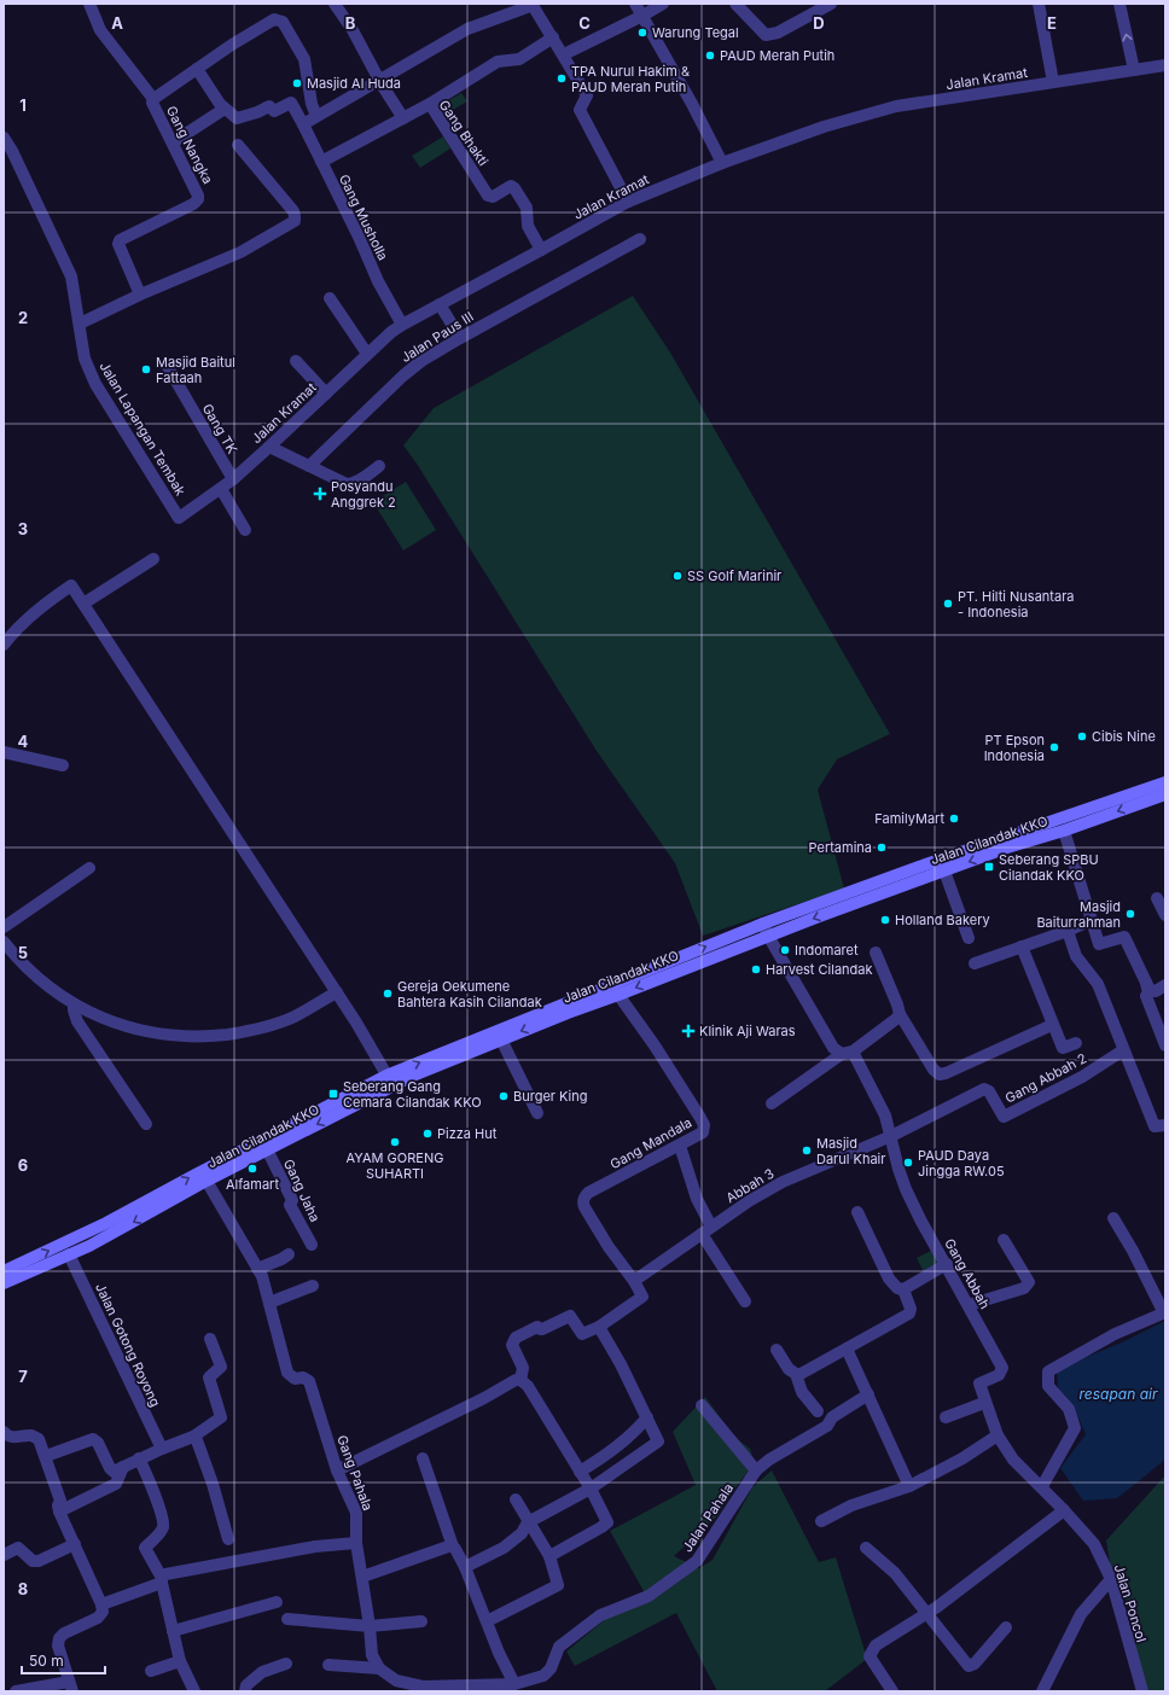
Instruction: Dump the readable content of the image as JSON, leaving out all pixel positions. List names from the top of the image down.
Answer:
{
  "streets": {
    "street": [
      "Jalan Kramat",
      "Gang Bhakti",
      "Gang Nangka",
      "Gang Musholla",
      "Jalan Paus III",
      "Jalan Lapangan Tembak",
      "Gang TK",
      "Jalan Cilandak KKO",
      "Gang Abbah 2",
      "Gang Mandala",
      "Abbah 3",
      "Gang Jaha",
      "Gang Abbah",
      "Jalan Gotong Royong",
      "Gang Pahala",
      "Jalan Pahala",
      "Jalan Poncol"
    ]
  },
  "crossings": [
    ["Jalan Kramat", "Gang Bhakti"],
    ["Jalan Kramat", "Gang Musholla"],
    ["Jalan Kramat", "Jalan Lapangan Tembak"],
    ["Jalan Kramat", "Gang TK"],
    ["Gang Bhakti", "Gang Musholla"],
    ["Gang Nangka", "Gang Musholla"],
    ["Jalan Cilandak KKO", "Gang Mandala"],
    ["Jalan Cilandak KKO", "Gang Jaha"],
    ["Jalan Cilandak KKO", "Gang Abbah"],
    ["Jalan Cilandak KKO", "Jalan Gotong Royong"],
    ["Jalan Cilandak KKO", "Gang Pahala"],
    ["Gang Abbah 2", "Abbah 3"],
    ["Gang Abbah 2", "Gang Abbah"],
    ["Gang Mandala", "Abbah 3"],
    ["Abbah 3", "Gang Abbah"],
    ["Gang Abbah", "Jalan Poncol"]
  ],
  "water": ["resapan air"],
  "places": {
    "other": [
      "Warung Tegal",
      "PAUD Merah Putih",
      "TPA Nurul Hakim & PAUD Merah Putih",
      "Masjid Al Huda",
      "Masjid Baitul Fattaah",
      "SS Golf Marinir",
      "PT. Hilti Nusantara - Indonesia",
      "Cibis Nine",
      "PT Epson Indonesia",
      "FamilyMart",
      "Pertamina",
      "Masjid Baiturrahman",
      "Holland Bakery",
      "Indomaret",
      "Harvest Cilandak",
      "Gereja Oekumene Bahtera Kasih Cilandak",
      "Burger King",
      "Pizza Hut",
      "AYAM GORENG SUHARTI",
      "Masjid Darul Khair",
      "PAUD Daya Jingga RW.05",
      "Alfamart"
    ],
    "health": ["Posyandu Anggrek 2", "Klinik Aji Waras"],
    "transit": ["Seberang SPBU Cilandak KKO", "Seberang Gang Cemara Cilandak KKO"]
  },
  "scale_bar": "50 m",
  "grid": {
    "columns": [
      "A",
      "B",
      "C",
      "D",
      "E"
    ],
    "rows": [
      "1",
      "2",
      "3",
      "4",
      "5",
      "6",
      "7",
      "8"
    ]
  }
}
